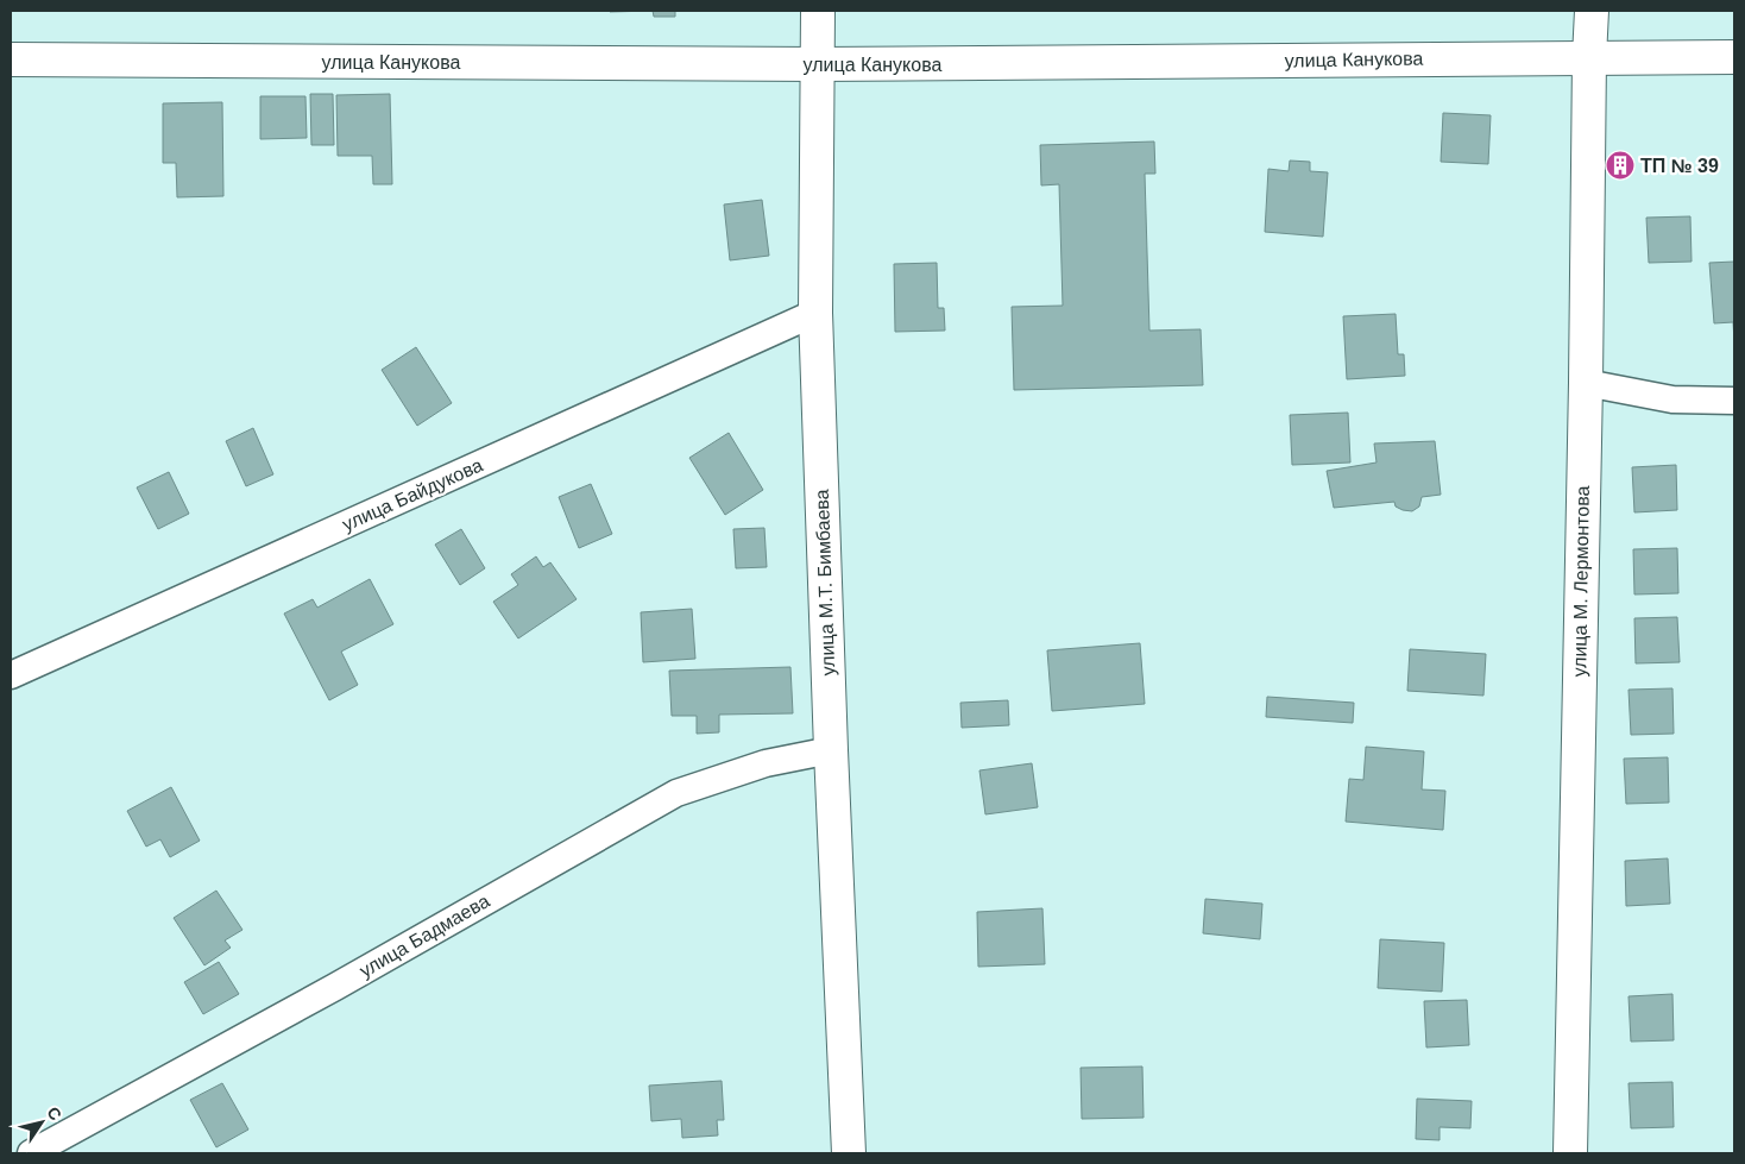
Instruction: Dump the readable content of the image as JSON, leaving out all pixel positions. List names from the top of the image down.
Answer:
{
  "streets": {
    "street": [
      "улица Канукова",
      "улица Байдукова",
      "улица М. Лермонтова",
      "улица М.Т. Бимбаева",
      "улица Бадмаева"
    ]
  },
  "crossings": [
    ["улица Канукова", "улица М. Лермонтова"],
    ["улица Канукова", "улица М.Т. Бимбаева"],
    ["улица Байдукова", "улица М.Т. Бимбаева"],
    ["улица М.Т. Бимбаева", "улица Бадмаева"]
  ],
  "places": {
    "building": ["ТП № 39"]
  },
  "north": "top right"
}
